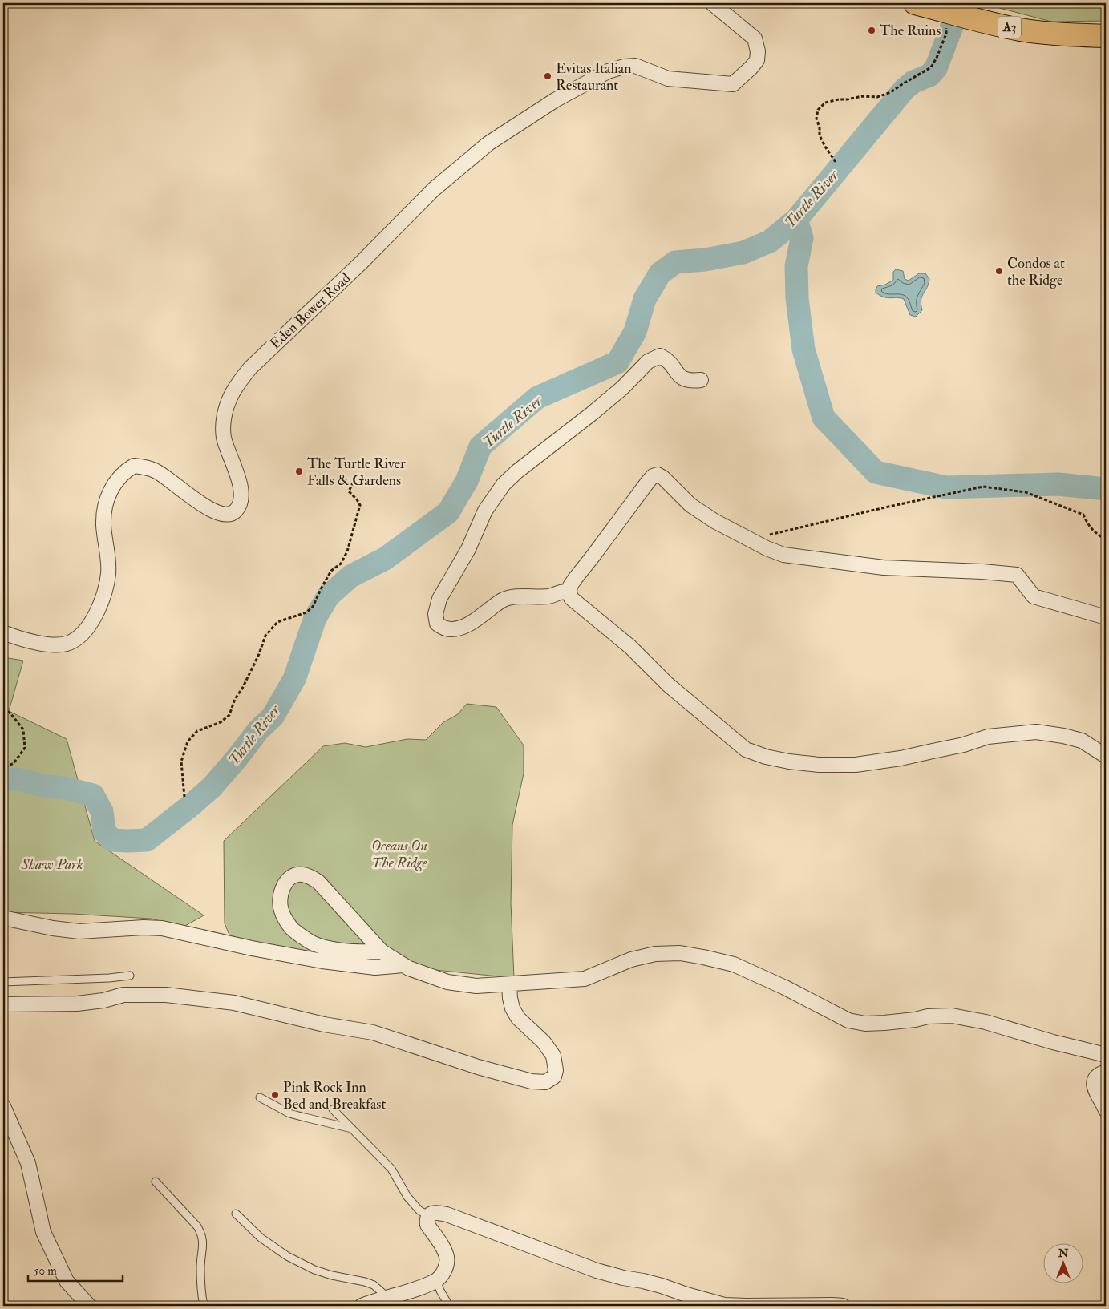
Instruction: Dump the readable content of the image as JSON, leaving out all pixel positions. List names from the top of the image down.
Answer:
{
  "streets": {
    "main road": ["A3"],
    "street": ["Eden Bower Road"]
  },
  "water": ["Turtle River"],
  "parks": ["Oceans On The Ridge", "Shaw Park"],
  "places": [
    "The Ruins",
    "Evitas Italian Restaurant",
    "Condos at the Ridge",
    "The Turtle River Falls & Gardens",
    "Pink Rock Inn Bed and Breakfast"
  ],
  "scale_bar": "50 m",
  "north": "top"
}
